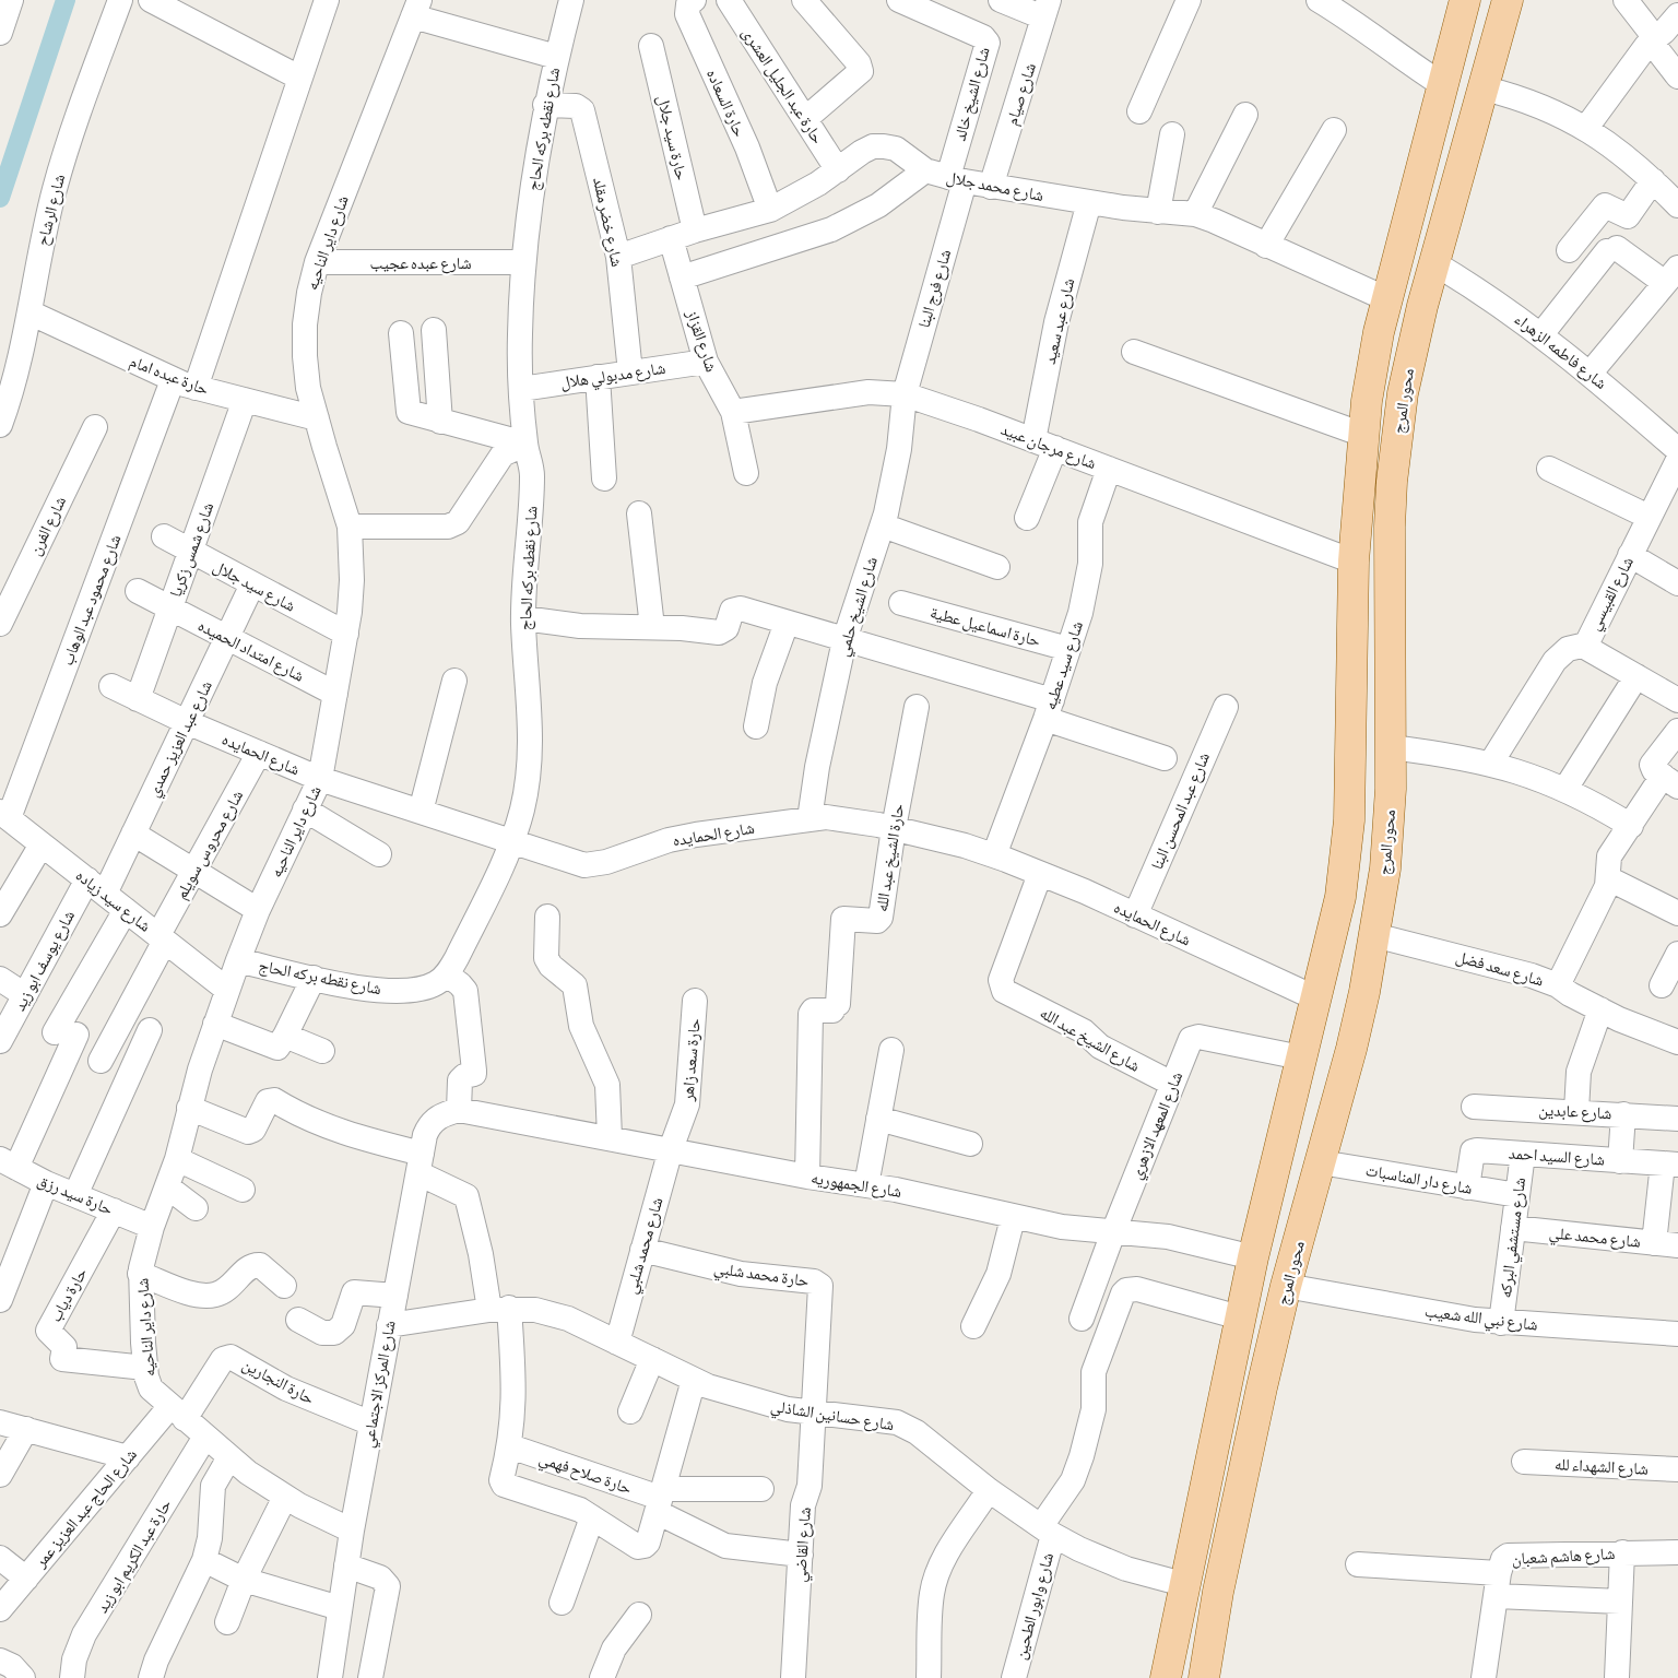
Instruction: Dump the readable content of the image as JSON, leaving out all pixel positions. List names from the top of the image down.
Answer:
{
  "streets": {
    "main road": ["محور المرج"],
    "street": [
      "حارة عبد الجليل العشرى",
      "شارع الشيخ خالد",
      "شارع صيام",
      "حارة السعاده",
      "شارع نقطه بركه الحاج",
      "حارة سيد جلال",
      "شارع محمد جلال",
      "شارع الرشاح",
      "شارع خضر مقلد",
      "شارع داير الناحيه",
      "شارع عبده عجيب",
      "شارع فرج البنا",
      "شارع عبد سعيد",
      "شارع القزاز",
      "شارع فاطمه الزهراء",
      "حارة عبده امام",
      "شارع مدبولي هلال",
      "شارع مرجان عبيد",
      "شارع الفرن",
      "شارع شمس زكريا",
      "شارع سيد جلال",
      "شارع القبيسي",
      "شارع محمود عبد الوهاب",
      "شارع الشيخ حلمي",
      "حارة اسماعيل عطية",
      "شارع امتداد الحميده",
      "شارع سيد عطيه",
      "شارع عبد العزيز حمدي",
      "شارع الحمايده",
      "شارع عبد المحسن البنا",
      "شارع محروس سويلم",
      "حارة الشيخ عبد الله",
      "شارع سيد زياده",
      "شارع يوسف ابو زيد",
      "شارع سعد فضل",
      "شارع الشيخ عبد الله",
      "حارة سعد زاهر",
      "شارع عابدين",
      "شارع المعهد الازهري",
      "شارع السيد احمد",
      "شارع دار المناسبات",
      "شارع الجمهوريه",
      "حارة سيد رزق",
      "شارع محمد علي",
      "شارع مستشفي البركه",
      "شارع محمد شلبي",
      "حارة محمد شلبي",
      "حارة دياب",
      "شارع نبي الله شعيب",
      "حارة النجارين",
      "شارع المركز الاجتماعي",
      "شارع حسانين الشاذلي",
      "شارع الشهداء لله",
      "حارة صلاح فهمي",
      "شارع الحاج عبد العزيز عمر",
      "شارع القاضي",
      "حارة عبد الكريم ابو زيد",
      "شارع هاشم شعبان",
      "شارع وابور الطحين"
    ]
  },
  "crossings": [
    ["حارة عبد الجليل العشرى", "شارع محمد جلال"],
    ["شارع الشيخ خالد", "شارع محمد جلال"],
    ["شارع الشيخ خالد", "شارع فرج البنا"],
    ["شارع صيام", "شارع محمد جلال"],
    ["حارة السعاده", "شارع محمد جلال"],
    ["شارع نقطه بركه الحاج", "شارع خضر مقلد"],
    ["شارع نقطه بركه الحاج", "شارع داير الناحيه"],
    ["شارع نقطه بركه الحاج", "شارع عبده عجيب"],
    ["شارع نقطه بركه الحاج", "شارع مدبولي هلال"],
    ["شارع نقطه بركه الحاج", "شارع الحمايده"],
    ["حارة سيد جلال", "شارع محمد جلال"],
    ["شارع محمد جلال", "شارع خضر مقلد"],
    ["شارع محمد جلال", "شارع فرج البنا"],
    ["شارع محمد جلال", "شارع عبد سعيد"],
    ["شارع محمد جلال", "شارع القزاز"],
    ["شارع محمد جلال", "محور المرج"],
    ["شارع الرشاح", "حارة عبده امام"],
    ["شارع خضر مقلد", "شارع مدبولي هلال"],
    ["شارع داير الناحيه", "شارع عبده عجيب"],
    ["شارع داير الناحيه", "حارة عبده امام"],
    ["شارع داير الناحيه", "شارع سيد جلال"],
    ["شارع داير الناحيه", "شارع امتداد الحميده"],
    ["شارع داير الناحيه", "شارع الحمايده"],
    ["شارع داير الناحيه", "شارع سيد زياده"],
    ["شارع داير الناحيه", "حارة سيد رزق"],
    ["شارع داير الناحيه", "حارة دياب"],
    ["شارع داير الناحيه", "حارة النجارين"],
    ["شارع داير الناحيه", "شارع المركز الاجتماعي"],
    ["شارع داير الناحيه", "شارع الحاج عبد العزيز عمر"],
    ["شارع داير الناحيه", "حارة عبد الكريم ابو زيد"],
    ["شارع فرج البنا", "شارع مرجان عبيد"],
    ["شارع فرج البنا", "شارع الشيخ حلمي"],
    ["شارع عبد سعيد", "شارع مرجان عبيد"],
    ["شارع القزاز", "شارع مدبولي هلال"],
    ["شارع القزاز", "شارع مرجان عبيد"],
    ["شارع فاطمه الزهراء", "محور المرج"],
    ["شارع فاطمه الزهراء", "شارع القبيسي"],
    ["حارة عبده امام", "شارع شمس زكريا"],
    ["حارة عبده امام", "شارع محمود عبد الوهاب"],
    ["محور المرج", "شارع مرجان عبيد"],
    ["محور المرج", "شارع الحمايده"],
    ["محور المرج", "شارع سعد فضل"],
    ["محور المرج", "شارع المعهد الازهري"],
    ["محور المرج", "شارع دار المناسبات"],
    ["محور المرج", "شارع الجمهوريه"],
    ["محور المرج", "شارع نبي الله شعيب"],
    ["محور المرج", "شارع حسانين الشاذلي"],
    ["محور المرج", "شارع وابور الطحين"],
    ["شارع مرجان عبيد", "شارع الشيخ حلمي"],
    ["شارع مرجان عبيد", "شارع سيد عطيه"],
    ["شارع شمس زكريا", "شارع سيد جلال"],
    ["شارع شمس زكريا", "شارع امتداد الحميده"],
    ["شارع شمس زكريا", "شارع الحمايده"],
    ["شارع سيد جلال", "شارع عبد العزيز حمدي"],
    ["شارع محمود عبد الوهاب", "شارع سيد زياده"],
    ["شارع الشيخ حلمي", "شارع الحمايده"],
    ["حارة اسماعيل عطية", "شارع سيد عطيه"],
    ["شارع امتداد الحميده", "شارع عبد العزيز حمدي"],
    ["شارع سيد عطيه", "شارع الحمايده"],
    ["شارع عبد العزيز حمدي", "شارع الحمايده"],
    ["شارع عبد العزيز حمدي", "شارع سيد زياده"],
    ["شارع عبد العزيز حمدي", "شارع يوسف ابو زيد"],
    ["شارع الحمايده", "شارع عبد المحسن البنا"],
    ["شارع الحمايده", "شارع محروس سويلم"],
    ["شارع الحمايده", "حارة الشيخ عبد الله"],
    ["شارع الحمايده", "شارع الشيخ عبد الله"],
    ["شارع محروس سويلم", "شارع سيد زياده"],
    ["حارة الشيخ عبد الله", "شارع الجمهوريه"],
    ["شارع سيد زياده", "شارع يوسف ابو زيد"],
    ["شارع الشيخ عبد الله", "شارع المعهد الازهري"],
    ["حارة سعد زاهر", "شارع الجمهوريه"],
    ["حارة سعد زاهر", "شارع محمد شلبي"],
    ["شارع المعهد الازهري", "شارع الجمهوريه"],
    ["شارع السيد احمد", "شارع دار المناسبات"],
    ["شارع السيد احمد", "شارع مستشفي البركه"],
    ["شارع دار المناسبات", "شارع مستشفي البركه"],
    ["شارع الجمهوريه", "شارع محمد شلبي"],
    ["شارع الجمهوريه", "شارع المركز الاجتماعي"],
    ["حارة سيد رزق", "حارة دياب"],
    ["شارع محمد علي", "شارع مستشفي البركه"],
    ["شارع مستشفي البركه", "شارع نبي الله شعيب"],
    ["شارع محمد شلبي", "حارة محمد شلبي"],
    ["شارع محمد شلبي", "شارع حسانين الشاذلي"],
    ["حارة محمد شلبي", "شارع حسانين الشاذلي"],
    ["حارة محمد شلبي", "شارع القاضي"],
    ["حارة النجارين", "شارع المركز الاجتماعي"],
    ["حارة النجارين", "شارع الحاج عبد العزيز عمر"],
    ["شارع المركز الاجتماعي", "شارع حسانين الشاذلي"],
    ["شارع حسانين الشاذلي", "شارع القاضي"],
    ["شارع حسانين الشاذلي", "شارع وابور الطحين"]
  ]
}
